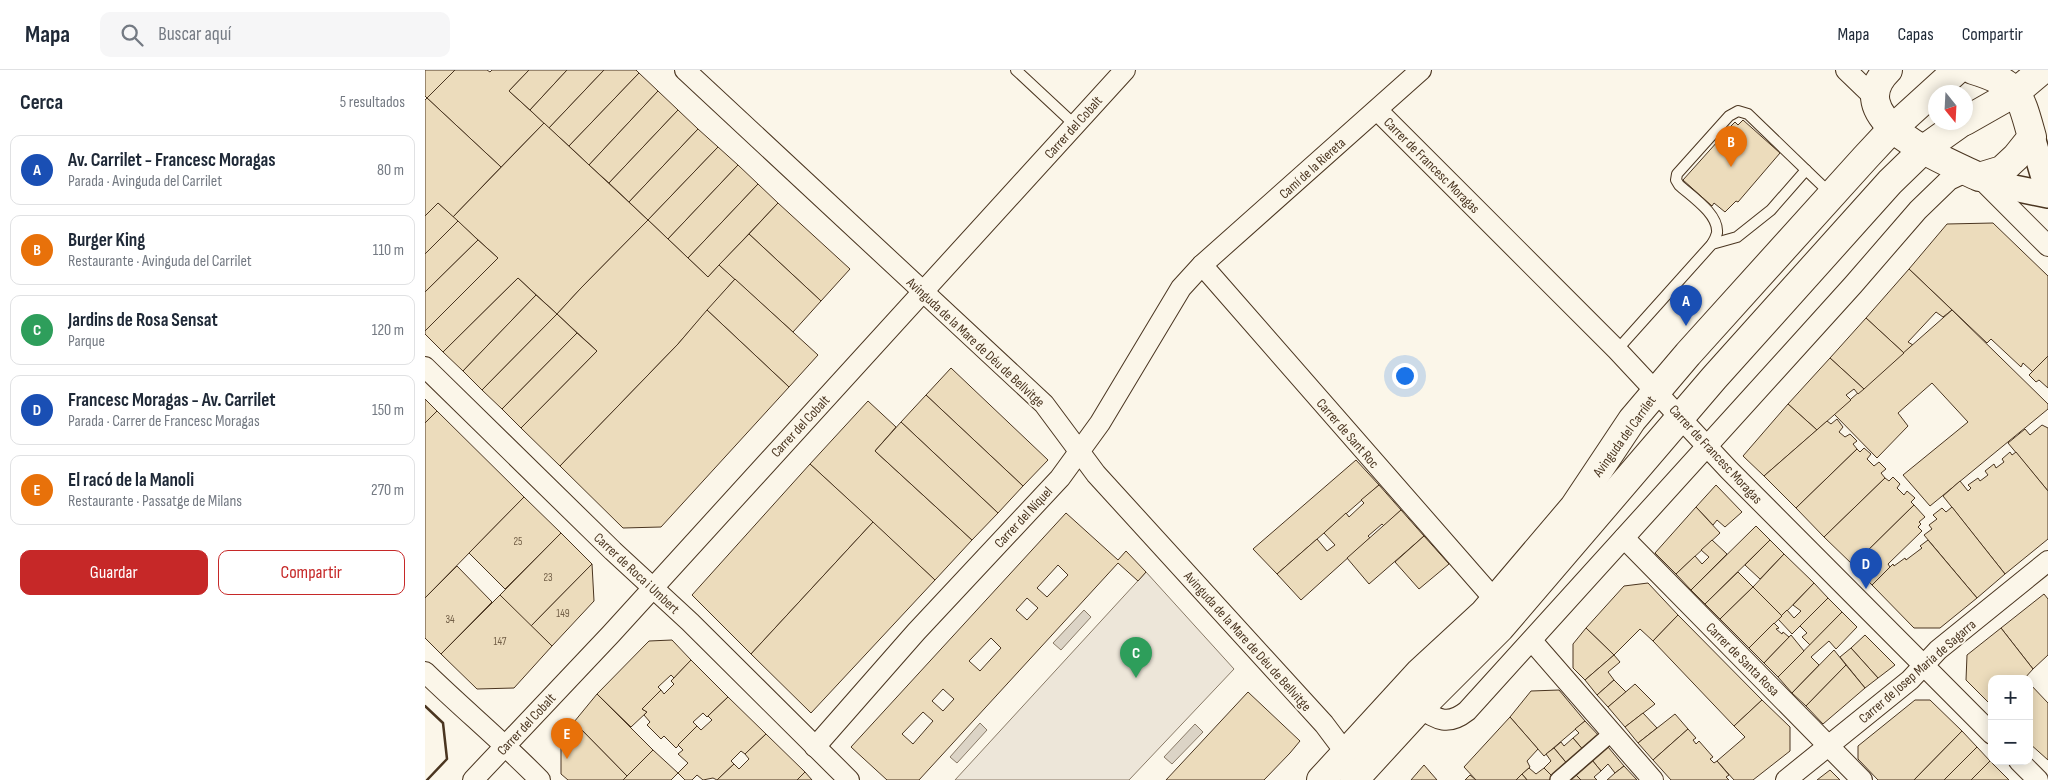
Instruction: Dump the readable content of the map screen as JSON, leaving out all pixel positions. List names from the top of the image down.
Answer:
{
  "streets": {
    "main road": ["Avinguda del Carrilet"],
    "street": [
      "Carrer del Cobalt",
      "Carrer de Francesc Moragas",
      "Camí de la Riereta",
      "Avinguda de la Mare de Déu de Bellvitge",
      "Carrer de Sant Roc",
      "Carrer del Níquel",
      "Carrer de Roca i Umbert",
      "Carrer de Santa Rosa",
      "Carrer de Josep Maria de Sagarra"
    ]
  },
  "crossings": [
    ["Carrer del Cobalt", "Avinguda de la Mare de Déu de Bellvitge"],
    ["Carrer del Cobalt", "Carrer de Roca i Umbert"],
    ["Carrer de Francesc Moragas", "Camí de la Riereta"],
    ["Carrer de Francesc Moragas", "Avinguda del Carrilet"],
    ["Carrer de Francesc Moragas", "Carrer de Josep Maria de Sagarra"],
    ["Camí de la Riereta", "Carrer de Sant Roc"],
    ["Camí de la Riereta", "Carrer del Níquel"],
    ["Avinguda de la Mare de Déu de Bellvitge", "Avinguda del Carrilet"],
    ["Avinguda de la Mare de Déu de Bellvitge", "Carrer del Níquel"],
    ["Carrer de Sant Roc", "Avinguda del Carrilet"],
    ["Carrer de Sant Roc", "Carrer del Níquel"],
    ["Carrer del Níquel", "Carrer de Roca i Umbert"],
    ["Carrer de Santa Rosa", "Carrer de Josep Maria de Sagarra"]
  ],
  "house_numbers": [
    "25",
    "23",
    "149",
    "34",
    "147"
  ],
  "north": "bottom",
  "page": {
    "header": "Mapa",
    "search": "Buscar aquí",
    "nav": ["Mapa", "Capas", "Compartir"],
    "heading": ["Cerca", "5 resultados"],
    "pins": [
      "B",
      "A",
      "D",
      "C",
      "E"
    ],
    "list": [
      {
        "mark": "A",
        "name": "Av. Carrilet - Francesc Moragas",
        "note": "Parada · Avinguda del Carrilet",
        "value": "80 m"
      },
      {
        "mark": "B",
        "name": "Burger King",
        "note": "Restaurante · Avinguda del Carrilet",
        "value": "110 m"
      },
      {
        "mark": "C",
        "name": "Jardins de Rosa Sensat",
        "note": "Parque",
        "value": "120 m"
      },
      {
        "mark": "D",
        "name": "Francesc Moragas - Av. Carrilet",
        "note": "Parada · Carrer de Francesc Moragas",
        "value": "150 m"
      },
      {
        "mark": "E",
        "name": "El racó de la Manoli",
        "note": "Restaurante · Passatge de Milans",
        "value": "270 m"
      }
    ],
    "buttons": ["Guardar", "Compartir"],
    "map_buttons": ["+", "−"]
  }
}
